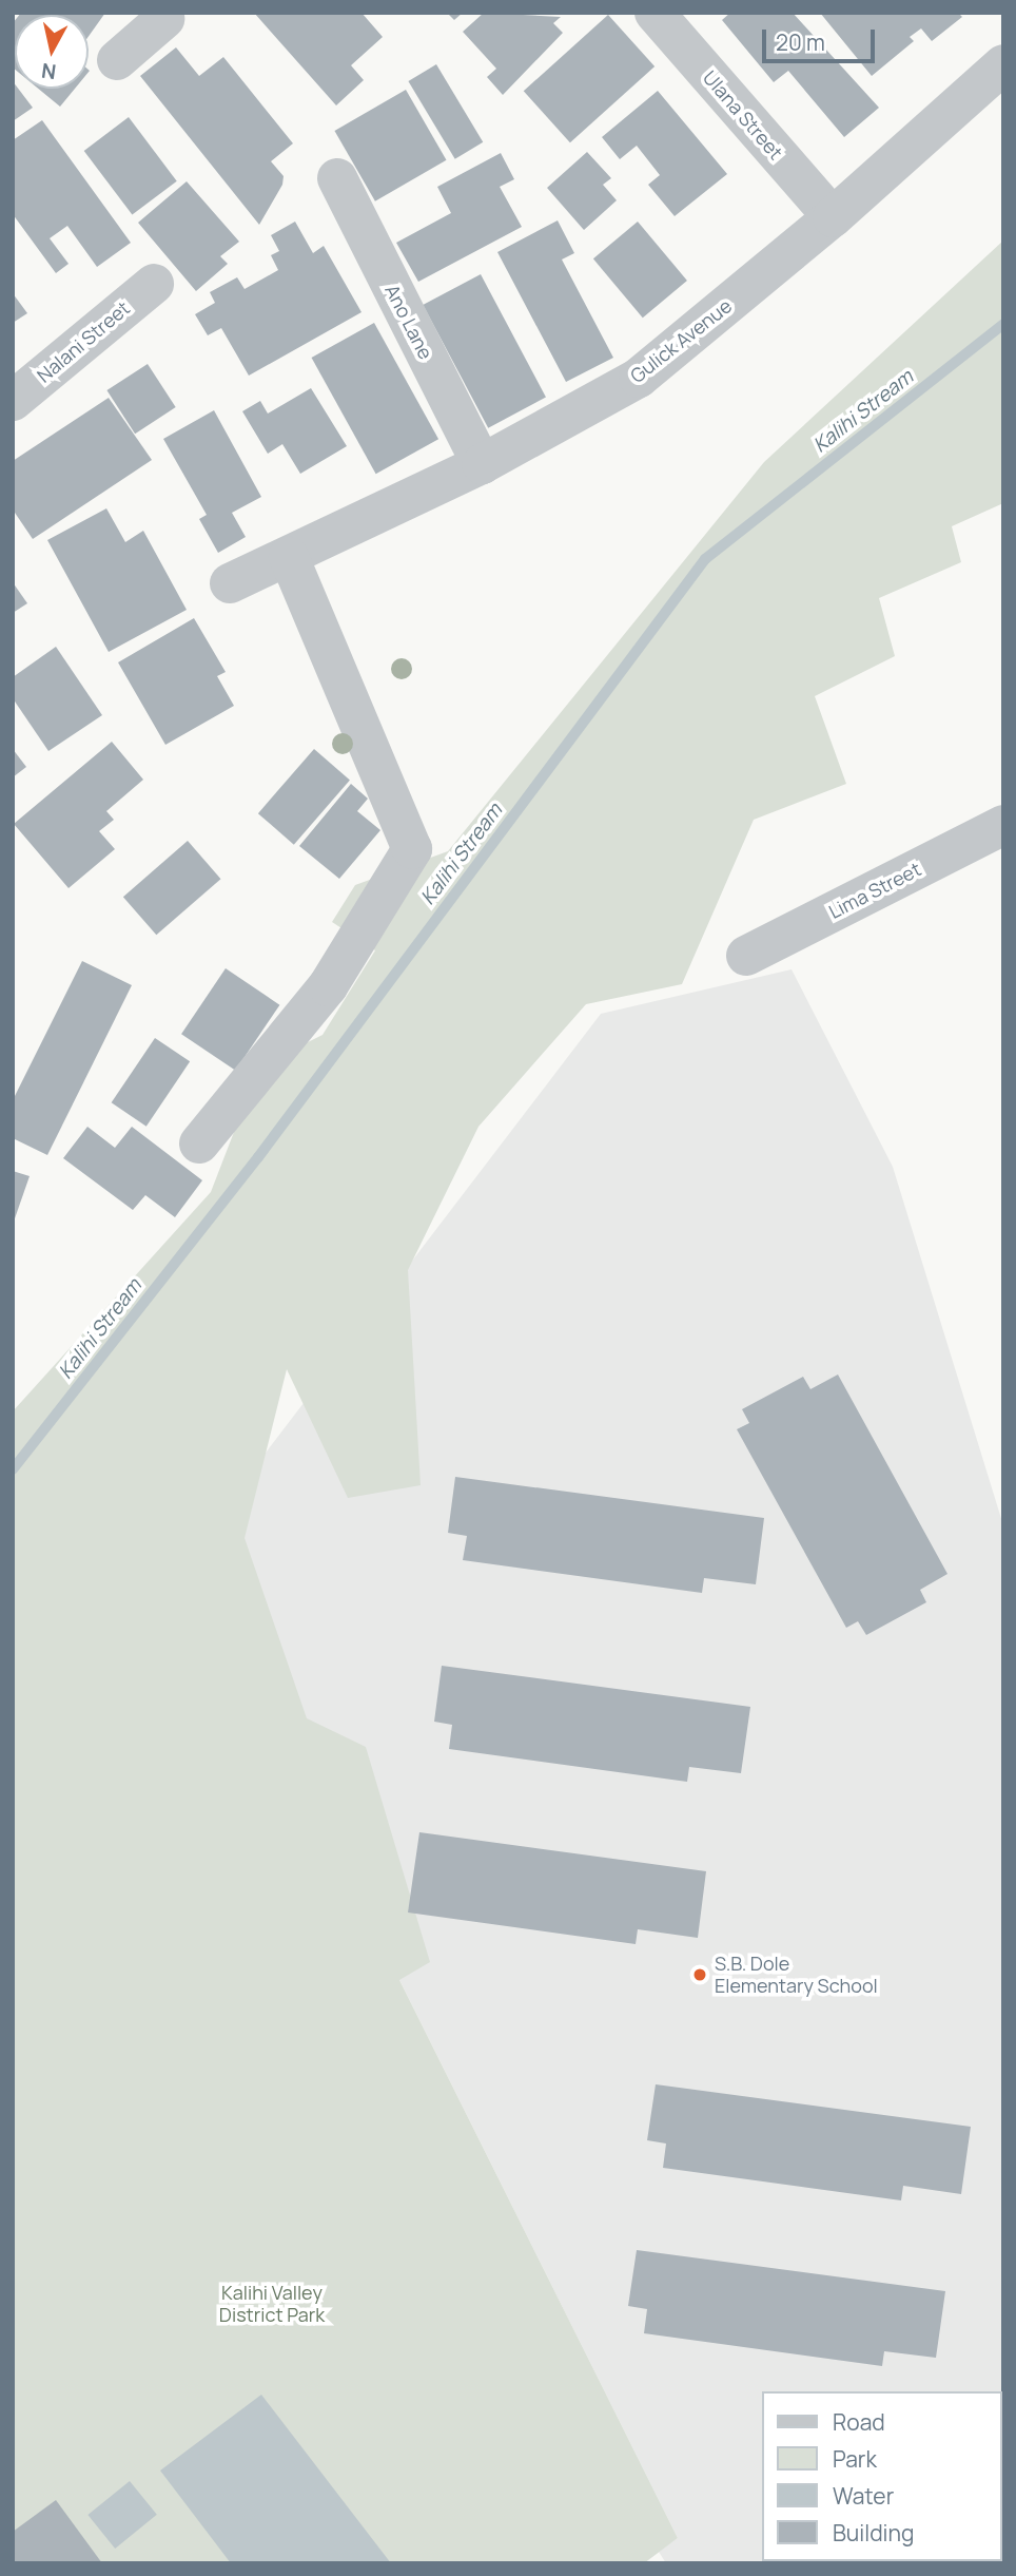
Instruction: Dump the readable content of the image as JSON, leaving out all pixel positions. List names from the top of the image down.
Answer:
{
  "streets": {
    "street": [
      "Ulana Street",
      "Ano Lane",
      "Gulick Avenue",
      "Nalani Street",
      "Lima Street"
    ]
  },
  "crossings": [
    ["Ulana Street", "Gulick Avenue"],
    ["Ano Lane", "Gulick Avenue"]
  ],
  "water": ["Kalihi Stream"],
  "parks": ["Kalihi Valley District Park"],
  "places": ["S.B. Dole Elementary School"],
  "legend": [
    "Road",
    "Park",
    "Water",
    "Building"
  ],
  "scale_bar": "20 m",
  "north": "bottom"
}
